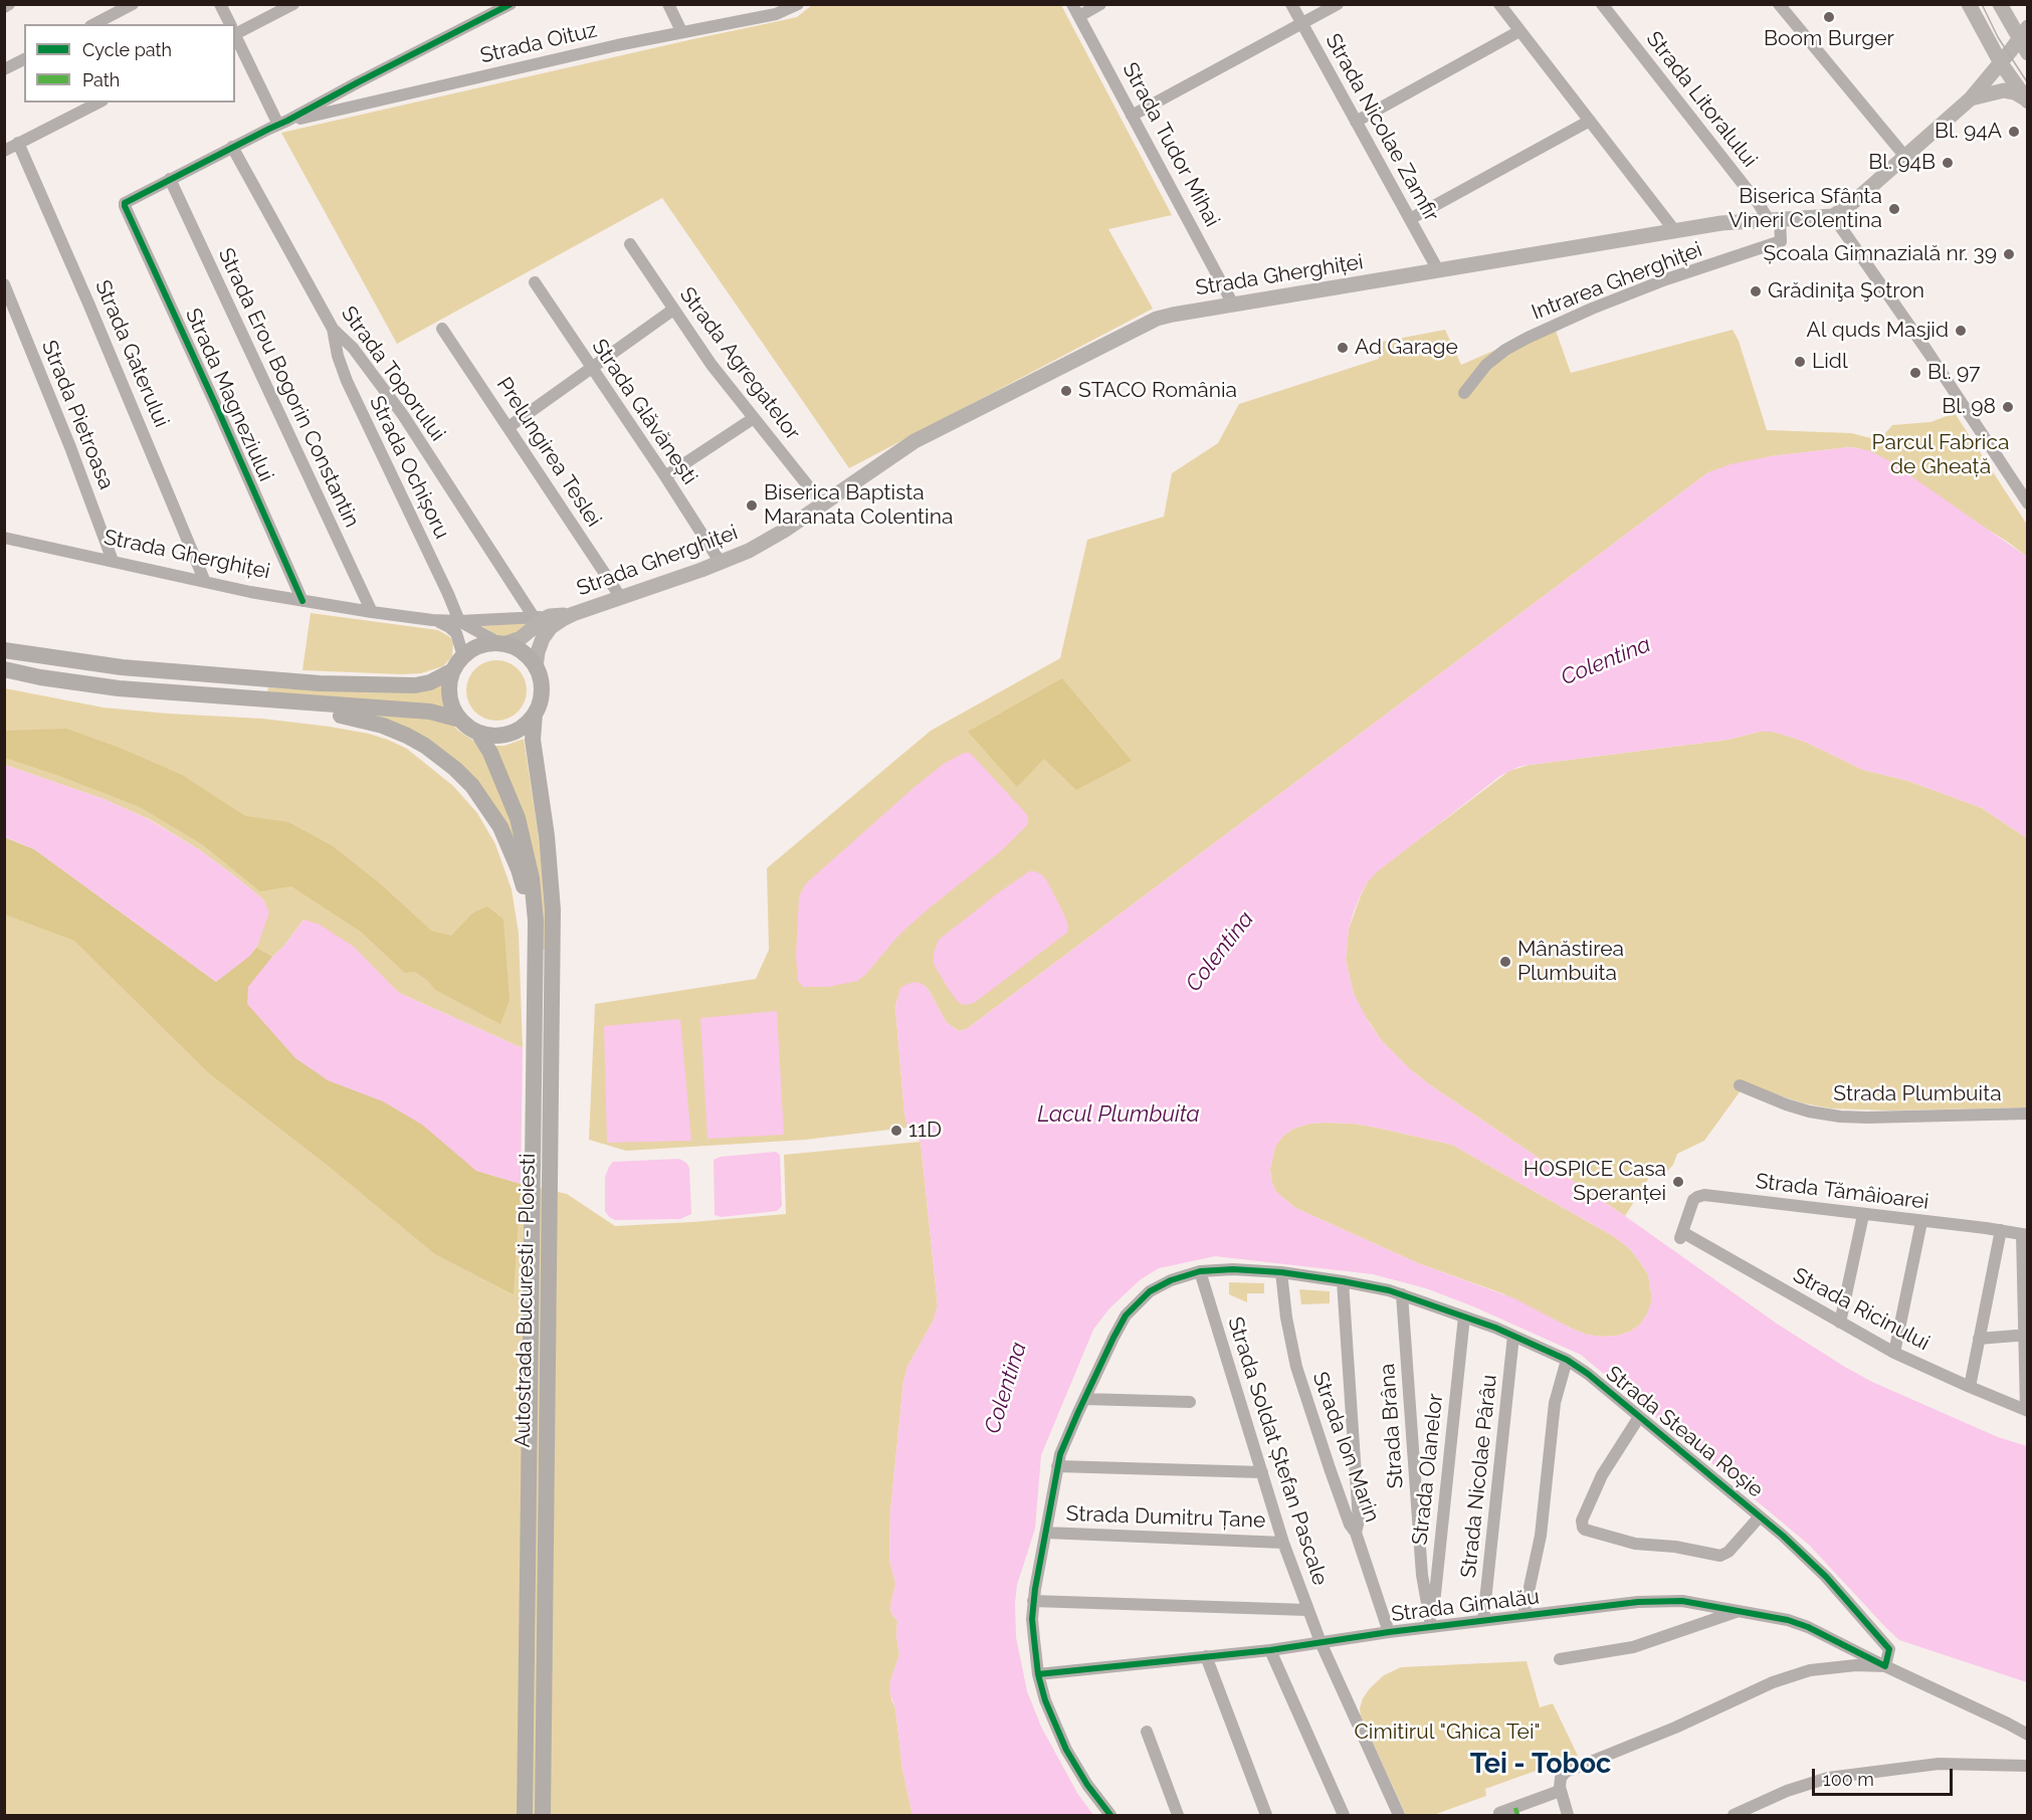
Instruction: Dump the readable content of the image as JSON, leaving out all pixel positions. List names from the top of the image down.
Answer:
{
  "streets": {
    "highway": ["Autostrada Bucuresti - Ploiesti"],
    "main road": ["Strada Gherghiței"],
    "street": [
      "Strada Oituz",
      "Strada Litoralului",
      "Strada Nicolae Zamfir",
      "Strada Tudor Mihai",
      "Intrarea Gherghiței",
      "Strada Gaterului",
      "Strada Agregatelor",
      "Strada Toporului",
      "Strada Erou Bogorin Constantin",
      "Strada Magneziului",
      "Strada Glăvănești",
      "Strada Pietroasa",
      "Prelungirea Teslei",
      "Strada Ochișoru",
      "Strada Plumbuita",
      "Strada Tămâioarei",
      "Strada Ricinului",
      "Strada Brâna",
      "Strada Steaua Roșie",
      "Strada Ion Marin",
      "Strada Soldat Ștefan Pascale",
      "Strada Olanelor",
      "Strada Nicolae Pârâu",
      "Strada Dumitru Țane",
      "Strada Gimalău"
    ]
  },
  "crossings": [
    ["Strada Litoralului", "Strada Gherghiței"],
    ["Strada Litoralului", "Intrarea Gherghiței"],
    ["Strada Nicolae Zamfir", "Strada Gherghiței"],
    ["Strada Tudor Mihai", "Strada Gherghiței"],
    ["Strada Gherghiței", "Intrarea Gherghiței"],
    ["Strada Gherghiței", "Strada Gaterului"],
    ["Strada Gherghiței", "Strada Agregatelor"],
    ["Strada Gherghiței", "Strada Toporului"],
    ["Strada Gherghiței", "Strada Erou Bogorin Constantin"],
    ["Strada Gherghiței", "Strada Magneziului"],
    ["Strada Gherghiței", "Strada Glăvănești"],
    ["Strada Gherghiței", "Strada Pietroasa"],
    ["Strada Gherghiței", "Prelungirea Teslei"],
    ["Strada Gherghiței", "Strada Ochișoru"],
    ["Strada Gherghiței", "Autostrada Bucuresti - Ploiesti"],
    ["Strada Toporului", "Strada Ochișoru"],
    ["Strada Erou Bogorin Constantin", "Strada Magneziului"],
    ["Strada Tămâioarei", "Strada Ricinului"],
    ["Strada Brâna", "Strada Steaua Roșie"],
    ["Strada Brâna", "Strada Olanelor"],
    ["Strada Brâna", "Strada Gimalău"],
    ["Strada Steaua Roșie", "Strada Ion Marin"],
    ["Strada Steaua Roșie", "Strada Soldat Ștefan Pascale"],
    ["Strada Steaua Roșie", "Strada Olanelor"],
    ["Strada Steaua Roșie", "Strada Nicolae Pârâu"],
    ["Strada Steaua Roșie", "Strada Dumitru Țane"],
    ["Strada Steaua Roșie", "Strada Gimalău"],
    ["Strada Ion Marin", "Strada Gimalău"],
    ["Strada Soldat Ștefan Pascale", "Strada Dumitru Țane"],
    ["Strada Soldat Ștefan Pascale", "Strada Gimalău"],
    ["Strada Olanelor", "Strada Gimalău"],
    ["Strada Nicolae Pârâu", "Strada Gimalău"]
  ],
  "districts": ["Tei - Toboc"],
  "water": ["Colentina", "Lacul Plumbuita"],
  "parks": ["Parcul Fabrica de Gheață", "Cimitirul \"Ghica Tei\""],
  "places": [
    "Boom Burger",
    "Bl. 94A",
    "Bl. 94B",
    "Biserica Sfânta Vineri Colentina",
    "Școala Gimnazială nr. 39",
    "Grădiniţa Şotron",
    "Al quds Masjid",
    "Ad Garage",
    "Lidl",
    "Bl. 97",
    "STACO România",
    "Bl. 98",
    "Biserica Baptista Maranata Colentina",
    "Mânăstirea Plumbuita",
    "11D",
    "HOSPICE Casa Speranței"
  ],
  "legend": ["Cycle path", "Path"],
  "scale_bar": "100 m"
}
